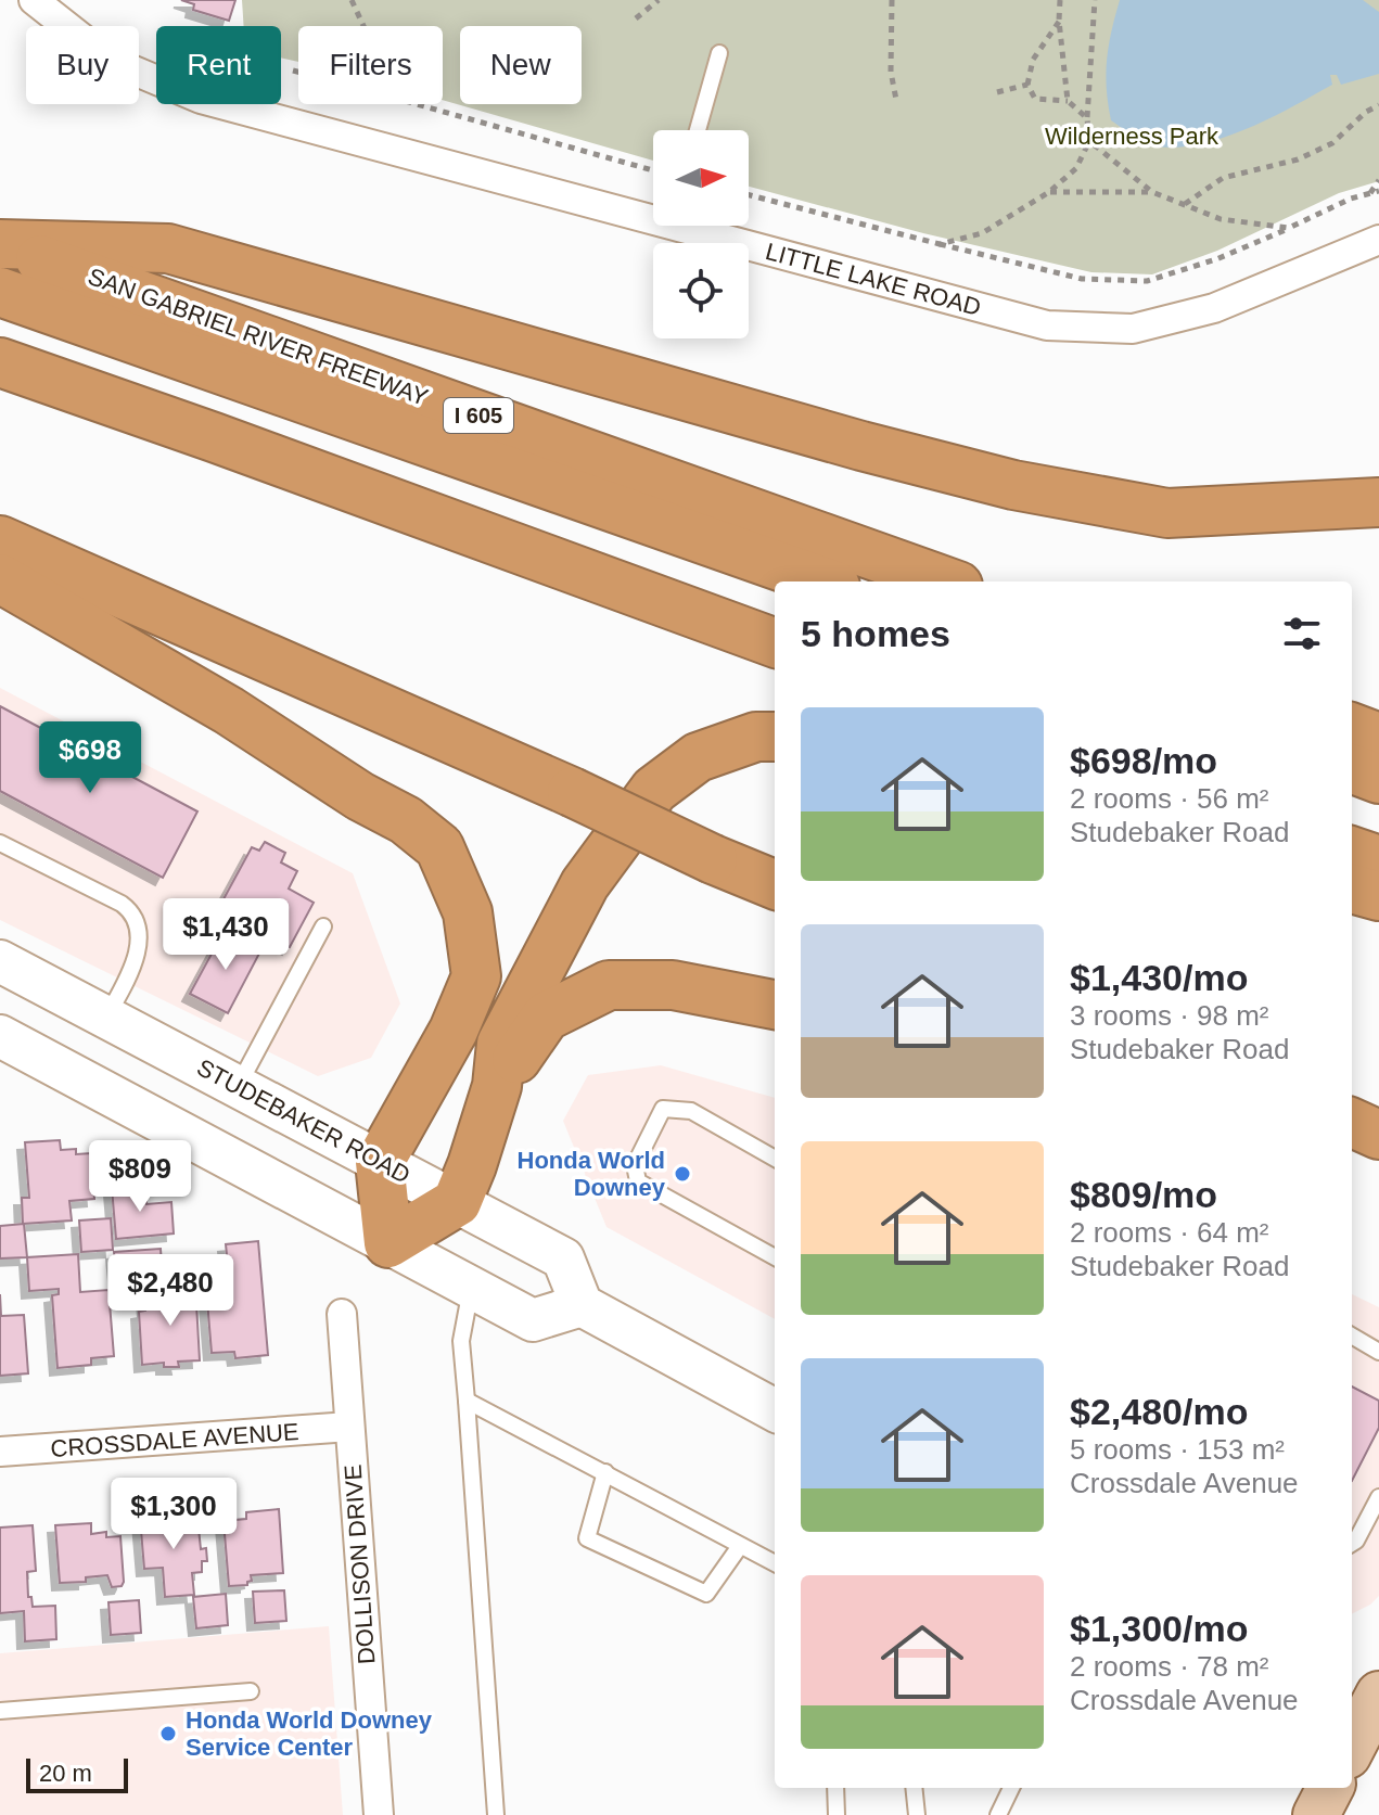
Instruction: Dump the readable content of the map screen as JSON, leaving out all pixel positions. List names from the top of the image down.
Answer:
{
  "streets": {
    "highway": ["SAN GABRIEL RIVER FREEWAY", "I 605"],
    "main road": ["STUDEBAKER ROAD"],
    "street": ["LITTLE LAKE ROAD", "CROSSDALE AVENUE", "DOLLISON DRIVE"]
  },
  "crossings": [
    ["CROSSDALE AVENUE", "DOLLISON DRIVE"]
  ],
  "parks": ["Wilderness Park"],
  "places": ["Honda World Downey", "Honda World Downey Service Center"],
  "scale_bar": "20 m",
  "north": "right",
  "page": {
    "chip": [
      "Buy",
      "Rent",
      "Filters",
      "New"
    ],
    "heading": "5 homes",
    "list": [
      {
        "name": "$698/mo",
        "note": "2 rooms · 56 m² · Studebaker Road"
      },
      {
        "name": "$1,430/mo",
        "note": "3 rooms · 98 m² · Studebaker Road"
      },
      {
        "name": "$809/mo",
        "note": "2 rooms · 64 m² · Studebaker Road"
      },
      {
        "name": "$2,480/mo",
        "note": "5 rooms · 153 m² · Crossdale Avenue"
      },
      {
        "name": "$1,300/mo",
        "note": "2 rooms · 78 m² · Crossdale Avenue"
      }
    ],
    "price": [
      "$698",
      "$1,430",
      "$809",
      "$2,480",
      "$1,300"
    ],
    "scale": "20 m"
  }
}
